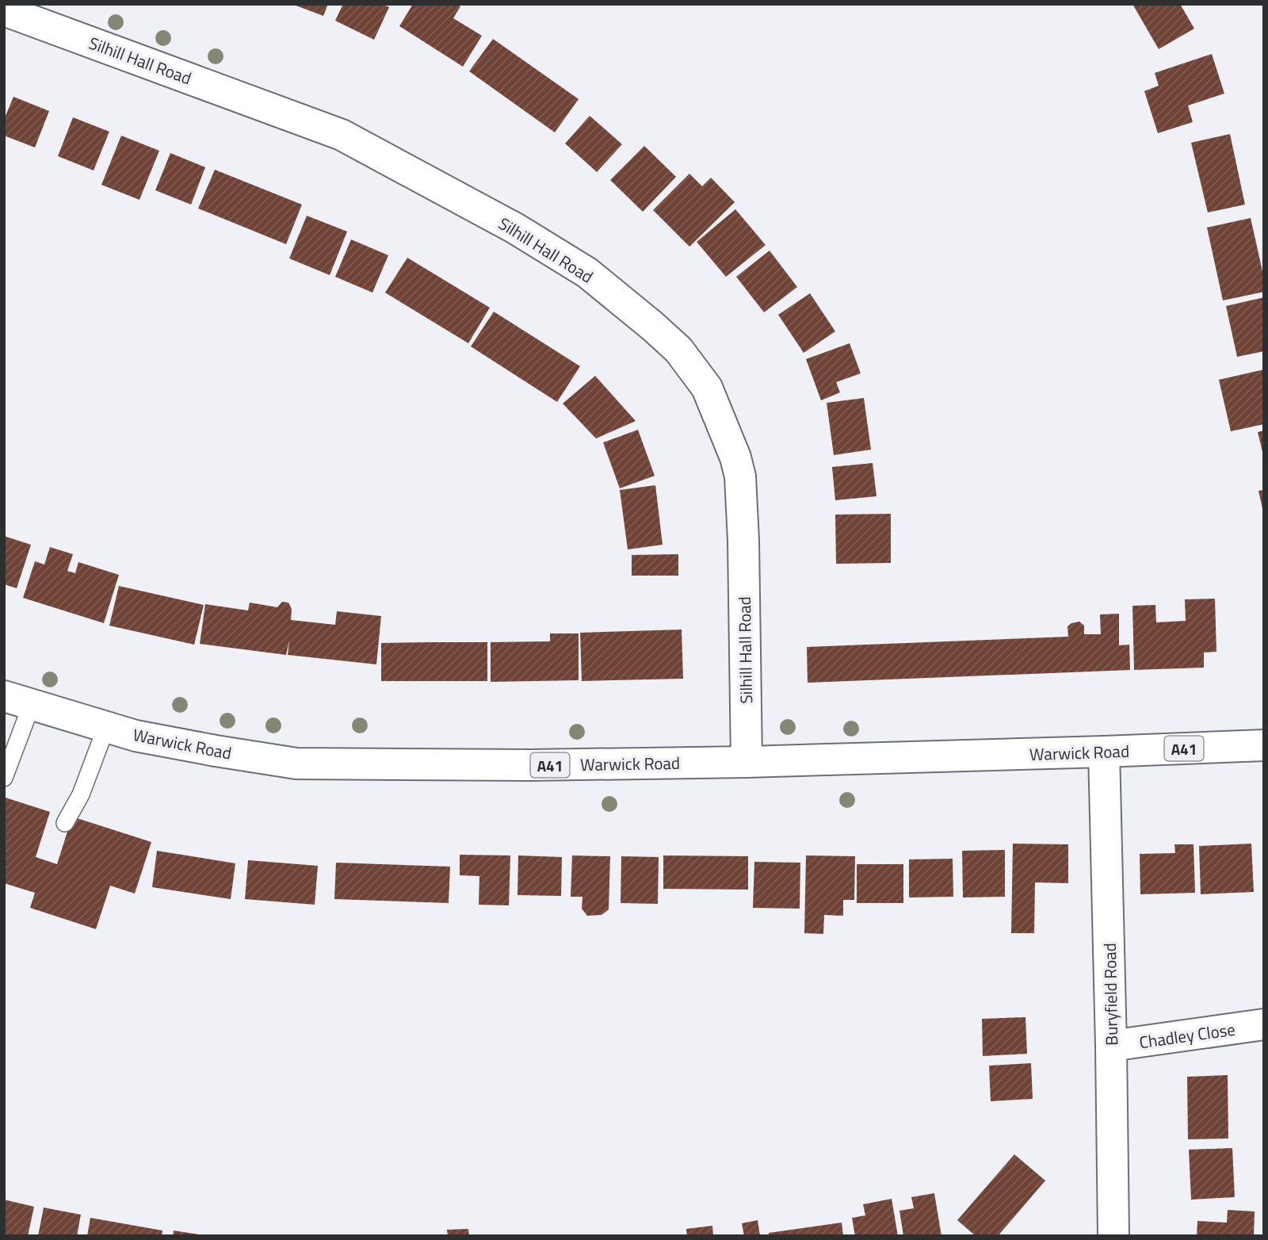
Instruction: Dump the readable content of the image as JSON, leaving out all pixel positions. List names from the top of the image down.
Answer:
{
  "streets": {
    "main road": [
      "Silhill Hall Road",
      "Warwick Road",
      "A41",
      "Buryfield Road",
      "Chadley Close"
    ]
  },
  "crossings": [
    ["Silhill Hall Road", "Warwick Road"],
    ["Warwick Road", "Buryfield Road"],
    ["Buryfield Road", "Chadley Close"]
  ]
}
